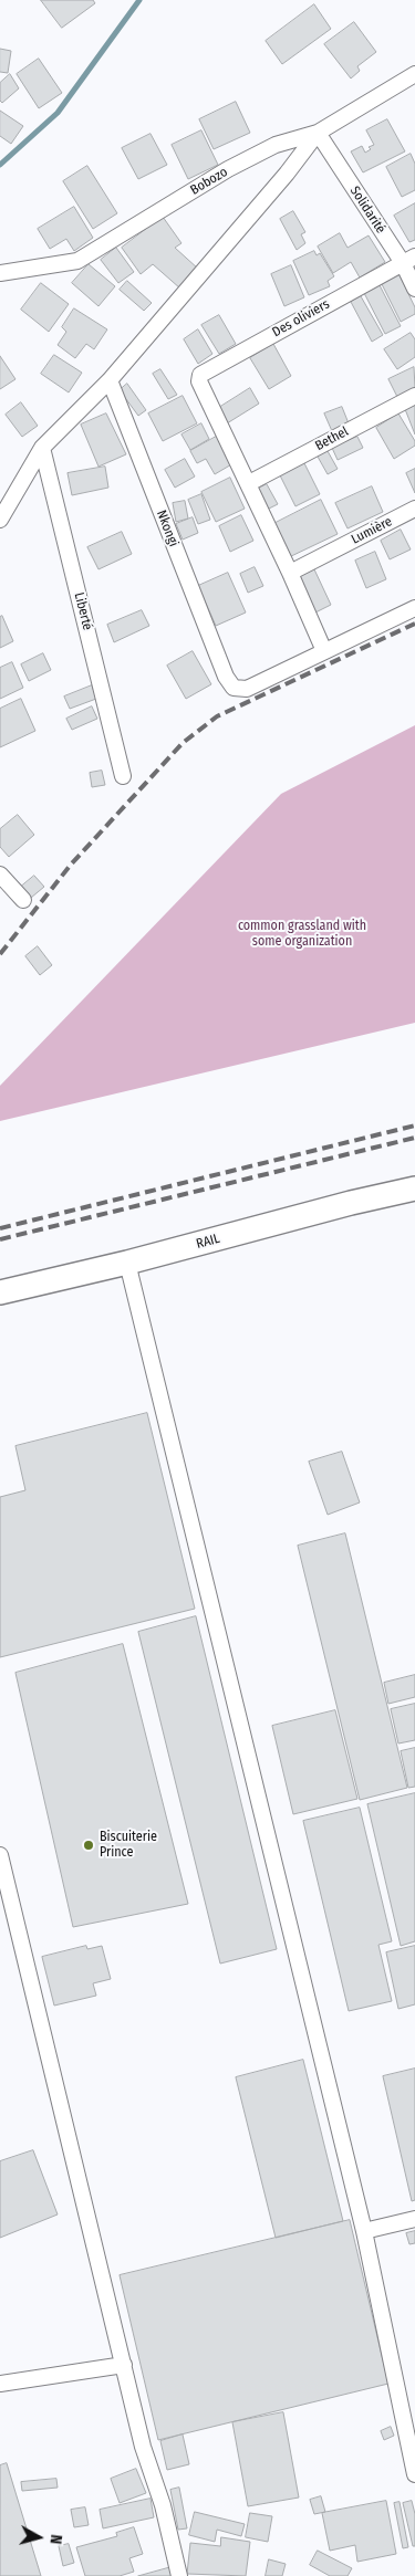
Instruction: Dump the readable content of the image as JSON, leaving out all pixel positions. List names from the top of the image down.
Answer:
{
  "streets": {
    "main road": ["RAIL"],
    "street": [
      "Bobozo",
      "Solidarité",
      "Des oliviers",
      "Bethel",
      "Nkongi",
      "Lumière",
      "Liberté"
    ]
  },
  "crossings": [
    ["Bobozo", "Solidarité"],
    ["Solidarité", "Des oliviers"],
    ["Des oliviers", "Bethel"]
  ],
  "parks": ["common grassland with some organization"],
  "places": ["Biscuiterie Prince"],
  "north": "right"
}
